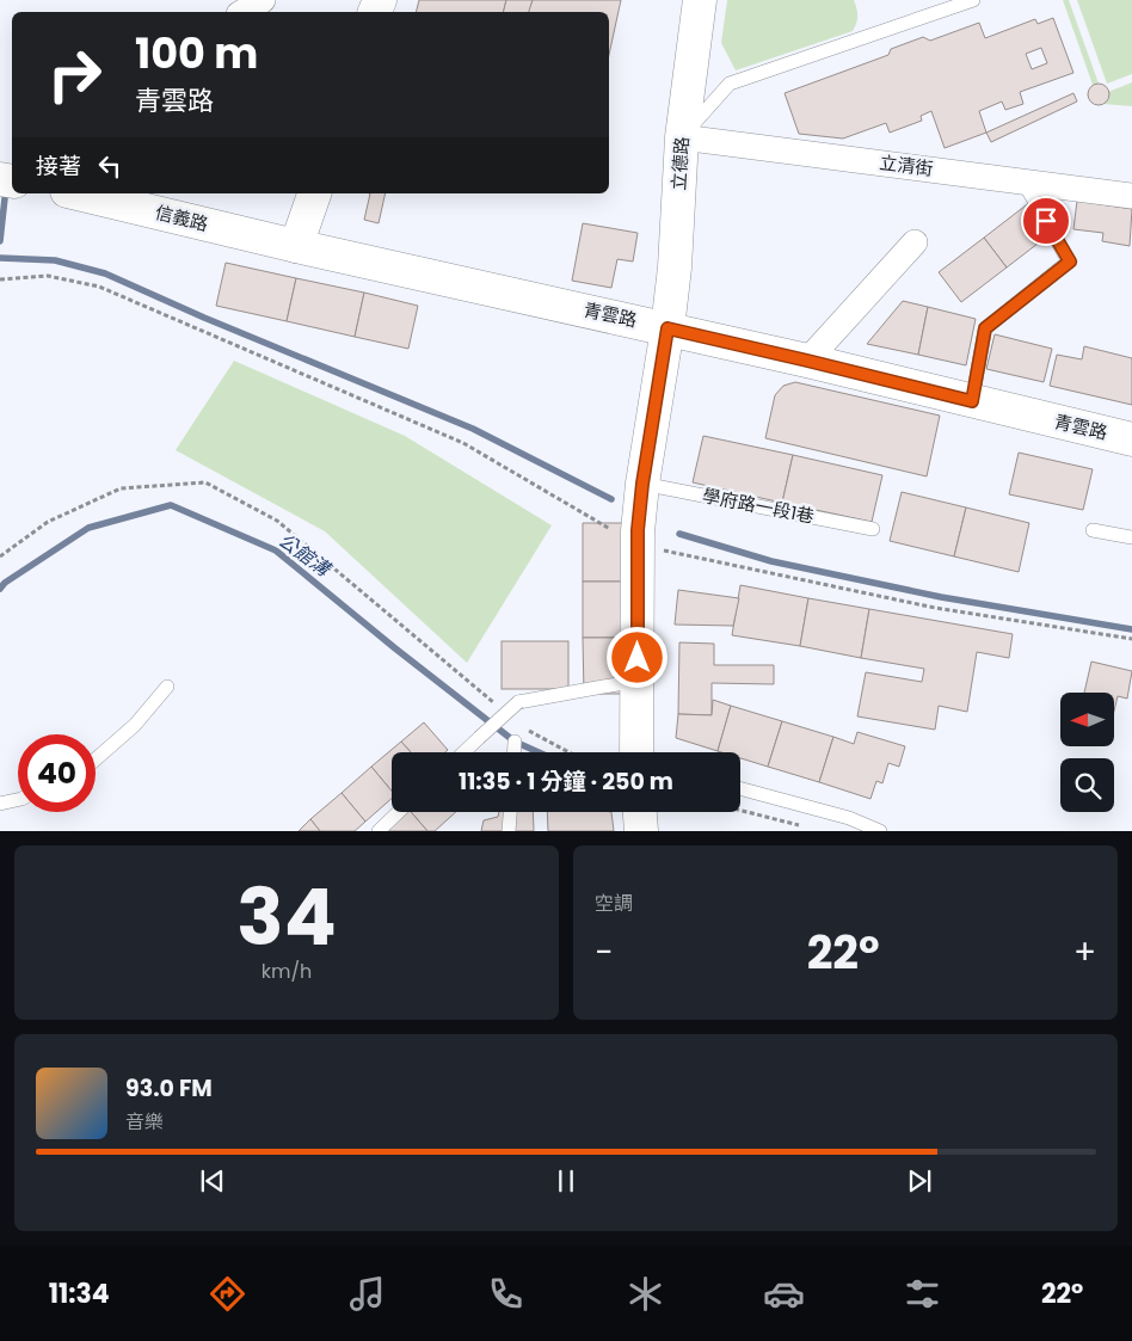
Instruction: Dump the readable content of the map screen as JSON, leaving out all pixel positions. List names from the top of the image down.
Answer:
{
  "streets": {
    "street": [
      "立德路",
      "立清街",
      "信義路",
      "青雲路"
    ],
    "lane": ["學府路一段1巷"]
  },
  "crossings": [
    ["立德路", "立清街"],
    ["立德路", "青雲路"],
    ["立德路", "學府路一段1巷"],
    ["信義路", "青雲路"]
  ],
  "water": ["公館溝"],
  "north": "left",
  "page": {
    "turn": ["100 m", "青雲路"],
    "then": "接著",
    "limit": "40",
    "trip": "11:35 · 1 分鐘 · 250 m",
    "tile": [
      ["34", "km/h"],
      "空調"
    ],
    "heat": ["−", "22°", "+"],
    "song": ["93.0 FM", "音樂"],
    "tabs": ["11:34", "22°"]
  }
}
